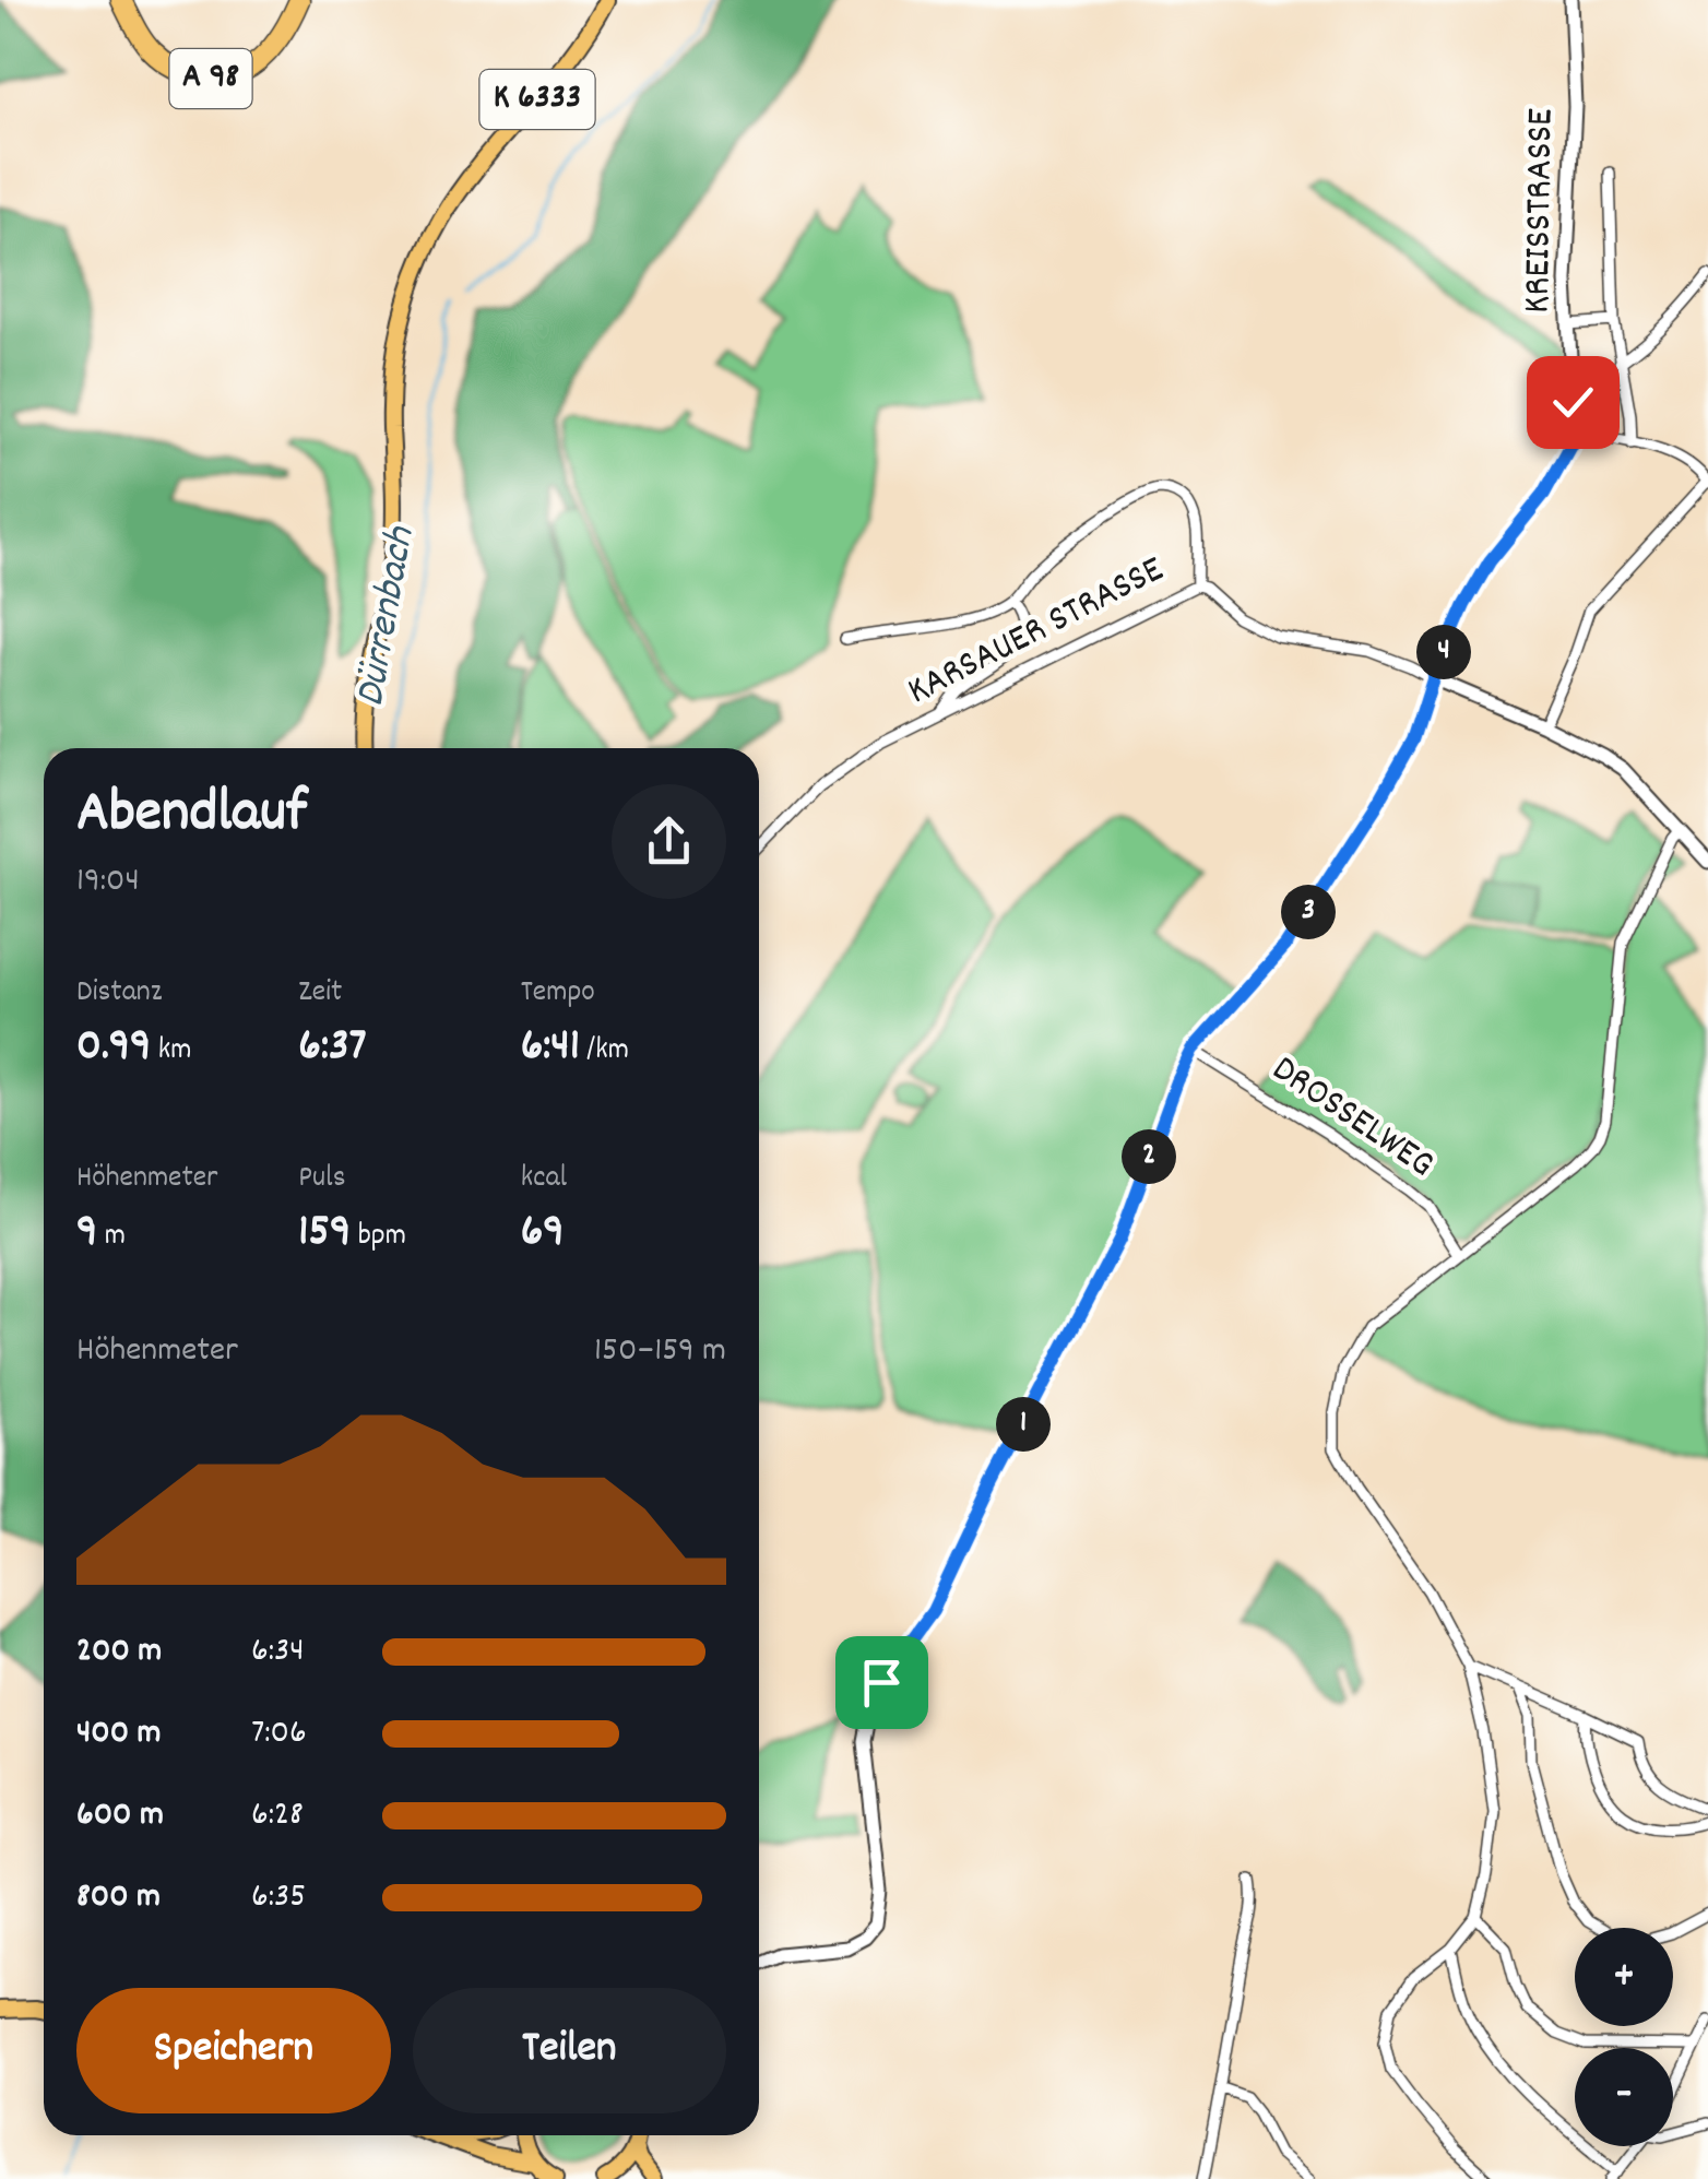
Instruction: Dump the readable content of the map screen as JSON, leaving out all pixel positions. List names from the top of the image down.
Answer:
{
  "streets": {
    "highway": ["A 98"],
    "main road": ["K 6333"],
    "street": ["KREISSTRASSE", "KARSAUER STRASSE", "DROSSELWEG"]
  },
  "crossings": [
    ["KREISSTRASSE", "KARSAUER STRASSE"],
    ["KREISSTRASSE", "DROSSELWEG"]
  ],
  "water": ["Dürrenbach"],
  "page": {
    "pins": [
      "4",
      "3",
      "2",
      "1"
    ],
    "heading": ["Abendlauf", "19:04"],
    "stats": [
      ["Distanz", "0.99 km"],
      ["Zeit", "6:37"],
      ["Tempo", "6:41 /km"],
      ["Höhenmeter", "9 m"],
      ["Puls", "159 bpm"],
      ["kcal", "69"]
    ],
    "chart": ["Höhenmeter", "150–159 m"],
    "list": [
      {
        "name": "200 m",
        "note": "6:34"
      },
      {
        "name": "400 m",
        "note": "7:06"
      },
      {
        "name": "600 m",
        "note": "6:28"
      },
      {
        "name": "800 m",
        "note": "6:35"
      }
    ],
    "map_buttons": ["+", "−"],
    "buttons": ["Speichern", "Teilen"]
  }
}
